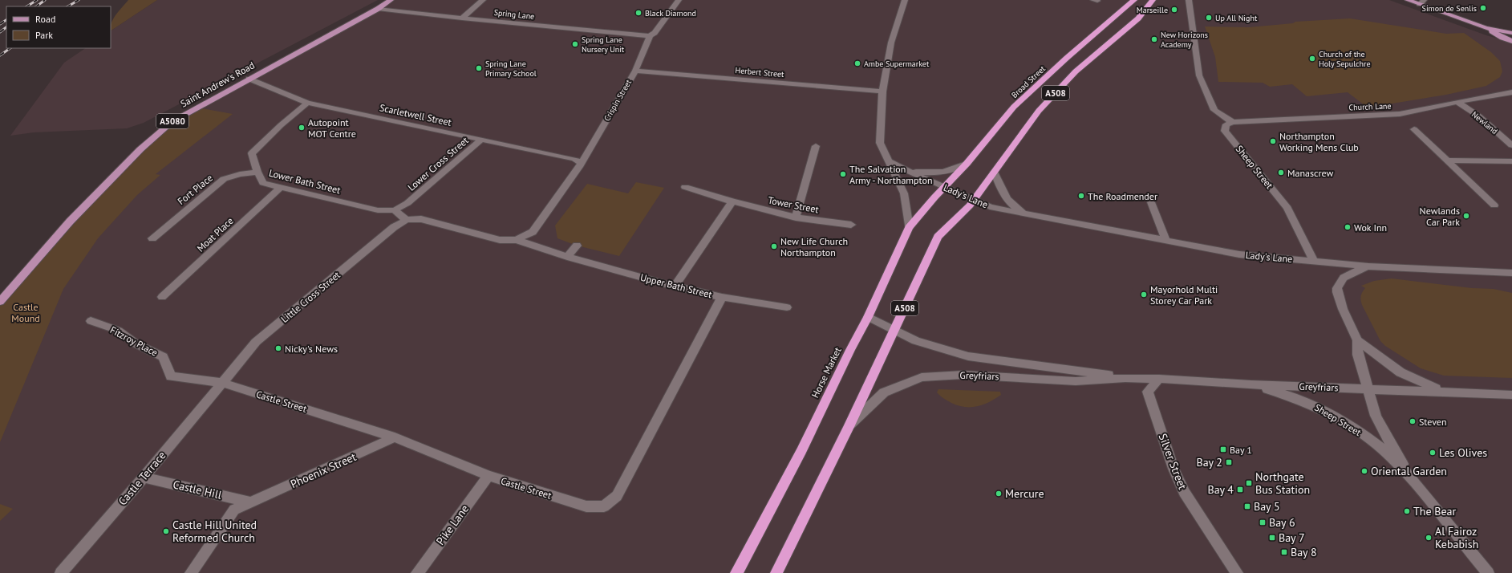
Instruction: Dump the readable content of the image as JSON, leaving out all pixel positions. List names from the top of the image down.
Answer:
{
  "streets": {
    "highway": ["Broad Street", "A508", "Horse Market"],
    "main road": ["Saint Andrew's Road", "A5080"],
    "street": [
      "Spring Lane",
      "Herbert Street",
      "Crispin Street",
      "Church Lane",
      "Scarletwell Street",
      "Newland",
      "Lower Cross Street",
      "Sheep Street",
      "Lower Bath Street",
      "Fort Place",
      "Lady's Lane",
      "Tower Street",
      "Moat Place",
      "Upper Bath Street",
      "Little Cross Street",
      "Fitzroy Place",
      "Greyfriars",
      "Castle Street",
      "Silver Street",
      "Phoenix Street",
      "Castle Terrace",
      "Castle Hill",
      "Pike Lane"
    ]
  },
  "crossings": [
    ["Spring Lane", "Saint Andrew's Road"],
    ["Spring Lane", "Crispin Street"],
    ["Herbert Street", "Crispin Street"],
    ["Broad Street", "Lady's Lane"],
    ["Broad Street", "Horse Market"],
    ["Saint Andrew's Road", "Scarletwell Street"],
    ["A508", "Lady's Lane"],
    ["A508", "Greyfriars"],
    ["Crispin Street", "Scarletwell Street"],
    ["Crispin Street", "Upper Bath Street"],
    ["Church Lane", "Newland"],
    ["Church Lane", "Sheep Street"],
    ["Scarletwell Street", "Lower Cross Street"],
    ["Scarletwell Street", "Lower Bath Street"],
    ["Lower Cross Street", "Lower Bath Street"],
    ["Sheep Street", "Lady's Lane"],
    ["Sheep Street", "Greyfriars"],
    ["Lower Bath Street", "Fort Place"],
    ["Lower Bath Street", "Moat Place"],
    ["Lady's Lane", "Horse Market"],
    ["Upper Bath Street", "Little Cross Street"],
    ["Upper Bath Street", "Castle Street"],
    ["Little Cross Street", "Fitzroy Place"],
    ["Little Cross Street", "Castle Street"],
    ["Little Cross Street", "Castle Terrace"],
    ["Fitzroy Place", "Castle Street"],
    ["Fitzroy Place", "Castle Terrace"],
    ["Horse Market", "Greyfriars"],
    ["Greyfriars", "Silver Street"],
    ["Castle Street", "Phoenix Street"],
    ["Castle Street", "Castle Terrace"],
    ["Castle Street", "Pike Lane"],
    ["Phoenix Street", "Castle Hill"],
    ["Castle Terrace", "Castle Hill"]
  ],
  "parks": ["Castle Mound"],
  "places": {
    "other": [
      "Simon de Senlis",
      "Marseille",
      "Black Diamond",
      "Up All Night",
      "New Horizons Academy",
      "Spring Lane Nursery Unit",
      "Church of the Holy Sepulchre",
      "Ambe Supermarket",
      "Spring Lane Primary School",
      "Autopoint MOT Centre",
      "Northampton Working Mens Club",
      "Manascrew",
      "The Salvation Army - Northampton",
      "The Roadmender",
      "Newlands Car Park",
      "Wok Inn",
      "New Life Church Northampton",
      "Mayorhold Multi Storey Car Park",
      "Nicky's News",
      "Steven",
      "Les Olives",
      "Oriental Garden",
      "Mercure",
      "The Bear",
      "Castle Hill United Reformed Church",
      "Al Fairoz Kebabish"
    ],
    "transit": [
      "Bay 1",
      "Bay 2",
      "Northgate Bus Station",
      "Bay 4",
      "Bay 5",
      "Bay 6",
      "Bay 7",
      "Bay 8"
    ]
  },
  "legend": ["Road", "Park"]
}
